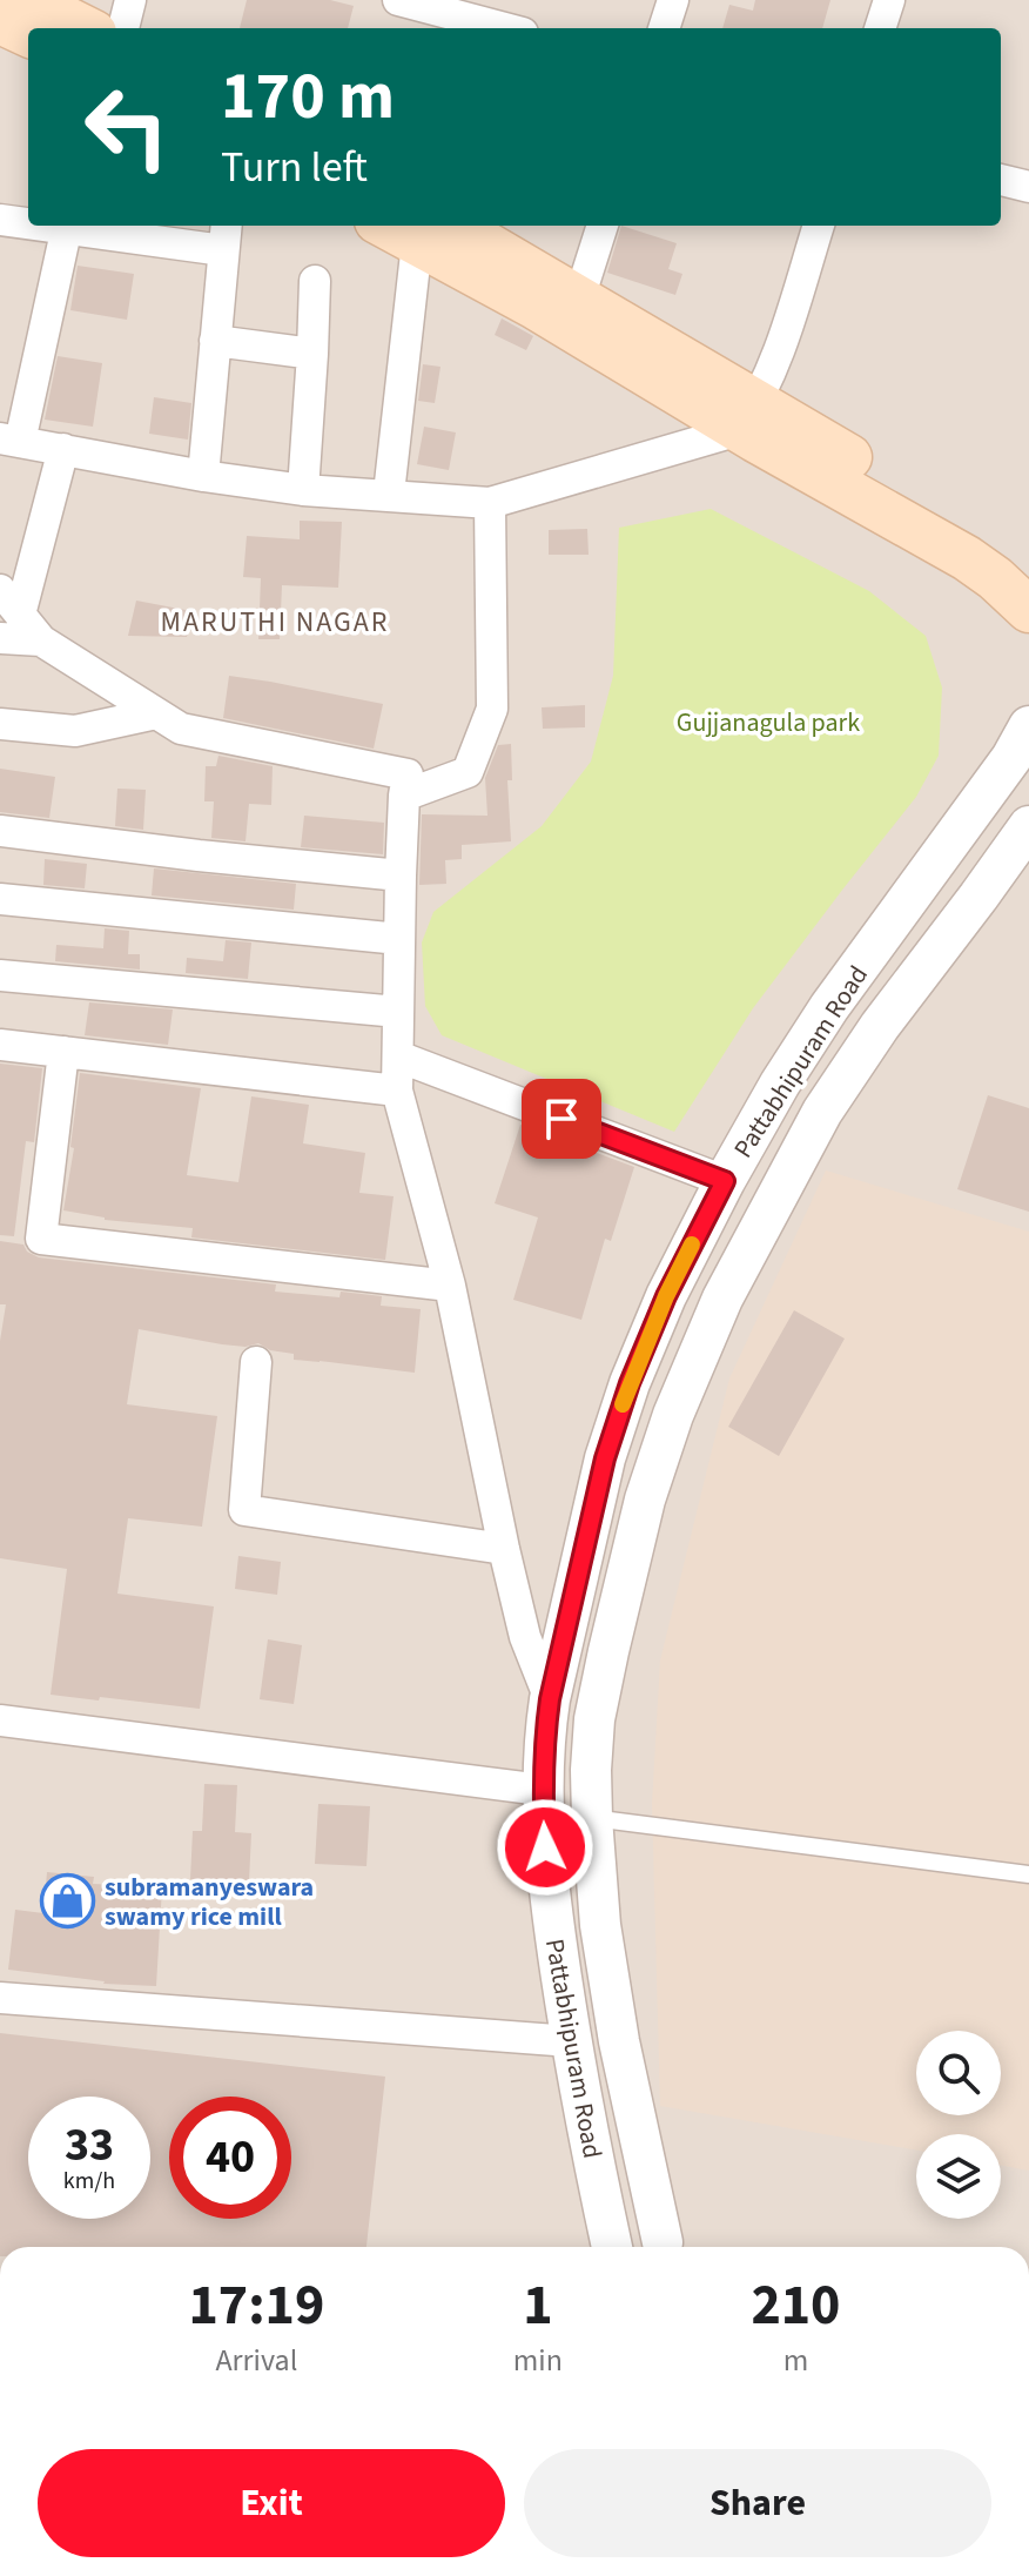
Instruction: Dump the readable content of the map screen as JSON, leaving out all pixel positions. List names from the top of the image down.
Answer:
{
  "streets": {
    "street": ["Pattabhipuram Road"]
  },
  "districts": ["MARUTHI NAGAR"],
  "parks": ["Gujjanagula park"],
  "places": {
    "shop": ["subramanyeswara swamy rice mill"]
  },
  "page": {
    "turn": ["170 m", "Turn left"],
    "speed": "33 km/h",
    "limit": "40",
    "eta": [
      "17:19",
      "Arrival",
      "1",
      "min",
      "210",
      "m"
    ],
    "buttons": ["Exit", "Share"]
  }
}
